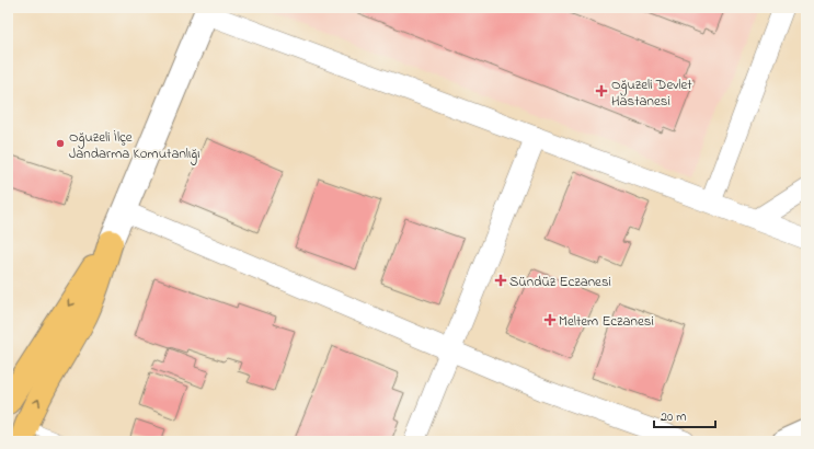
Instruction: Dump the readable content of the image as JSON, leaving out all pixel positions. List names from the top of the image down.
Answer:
{
  "places": {
    "health": ["Oğuzeli Devlet Hastanesi", "Sündüz Eczanesi", "Meltem Eczanesi"],
    "other": ["Oğuzeli İlçe Jandarma Komutanlığı"]
  },
  "scale_bar": "20 m"
}
